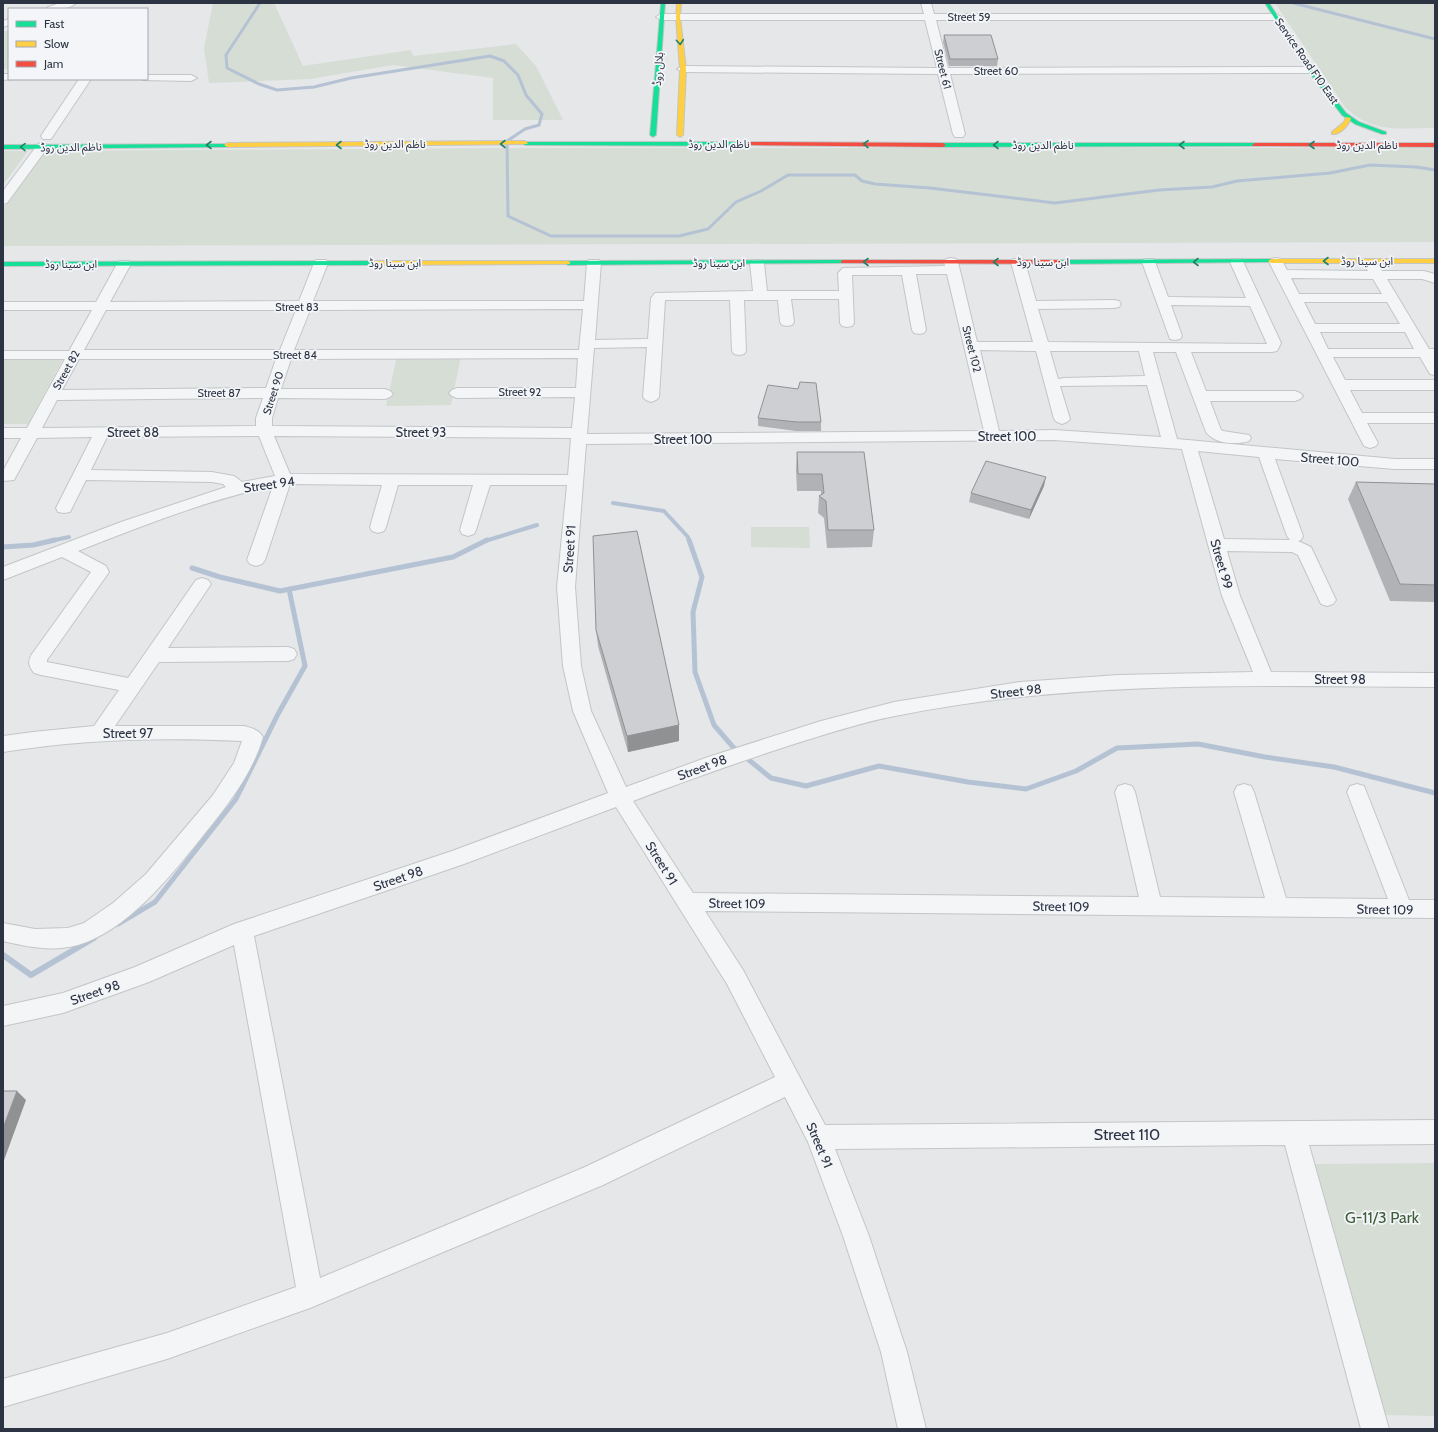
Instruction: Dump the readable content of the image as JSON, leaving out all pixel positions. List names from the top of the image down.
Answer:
{
  "streets": {
    "main road": [
      "Service Road F10 East",
      "ہلال روڈ",
      "ناظم الدین روڈ",
      "ابن سینا روڈ"
    ],
    "street": [
      "Street 59",
      "Street 61",
      "Street 60",
      "Street 83",
      "Street 102",
      "Street 84",
      "Street 82",
      "Street 92",
      "Street 87",
      "Street 90",
      "Street 88",
      "Street 93",
      "Street 100",
      "Street 94",
      "Street 91",
      "Street 99",
      "Street 98",
      "Street 97",
      "Street 109",
      "Street 110"
    ]
  },
  "crossings": [
    ["Street 59", "Service Road F10 East"],
    ["Street 59", "ہلال روڈ"],
    ["Street 59", "Street 61"],
    ["Service Road F10 East", "Street 60"],
    ["Service Road F10 East", "ناظم الدین روڈ"],
    ["ہلال روڈ", "Street 60"],
    ["ہلال روڈ", "ناظم الدین روڈ"],
    ["Street 61", "Street 60"],
    ["ابن سینا روڈ", "Street 102"],
    ["ابن سینا روڈ", "Street 82"],
    ["ابن سینا روڈ", "Street 90"],
    ["ابن سینا روڈ", "Street 91"],
    ["Street 83", "Street 82"],
    ["Street 83", "Street 90"],
    ["Street 83", "Street 91"],
    ["Street 102", "Street 100"],
    ["Street 84", "Street 82"],
    ["Street 84", "Street 90"],
    ["Street 84", "Street 91"],
    ["Street 82", "Street 87"],
    ["Street 82", "Street 88"],
    ["Street 92", "Street 91"],
    ["Street 87", "Street 90"],
    ["Street 90", "Street 88"],
    ["Street 90", "Street 93"],
    ["Street 90", "Street 94"],
    ["Street 88", "Street 93"],
    ["Street 93", "Street 100"],
    ["Street 93", "Street 91"],
    ["Street 100", "Street 91"],
    ["Street 100", "Street 99"],
    ["Street 94", "Street 91"],
    ["Street 91", "Street 98"],
    ["Street 91", "Street 109"],
    ["Street 91", "Street 110"],
    ["Street 99", "Street 98"]
  ],
  "parks": ["G-11/3 Park"],
  "legend": ["Fast", "Slow", "Jam"]
}
